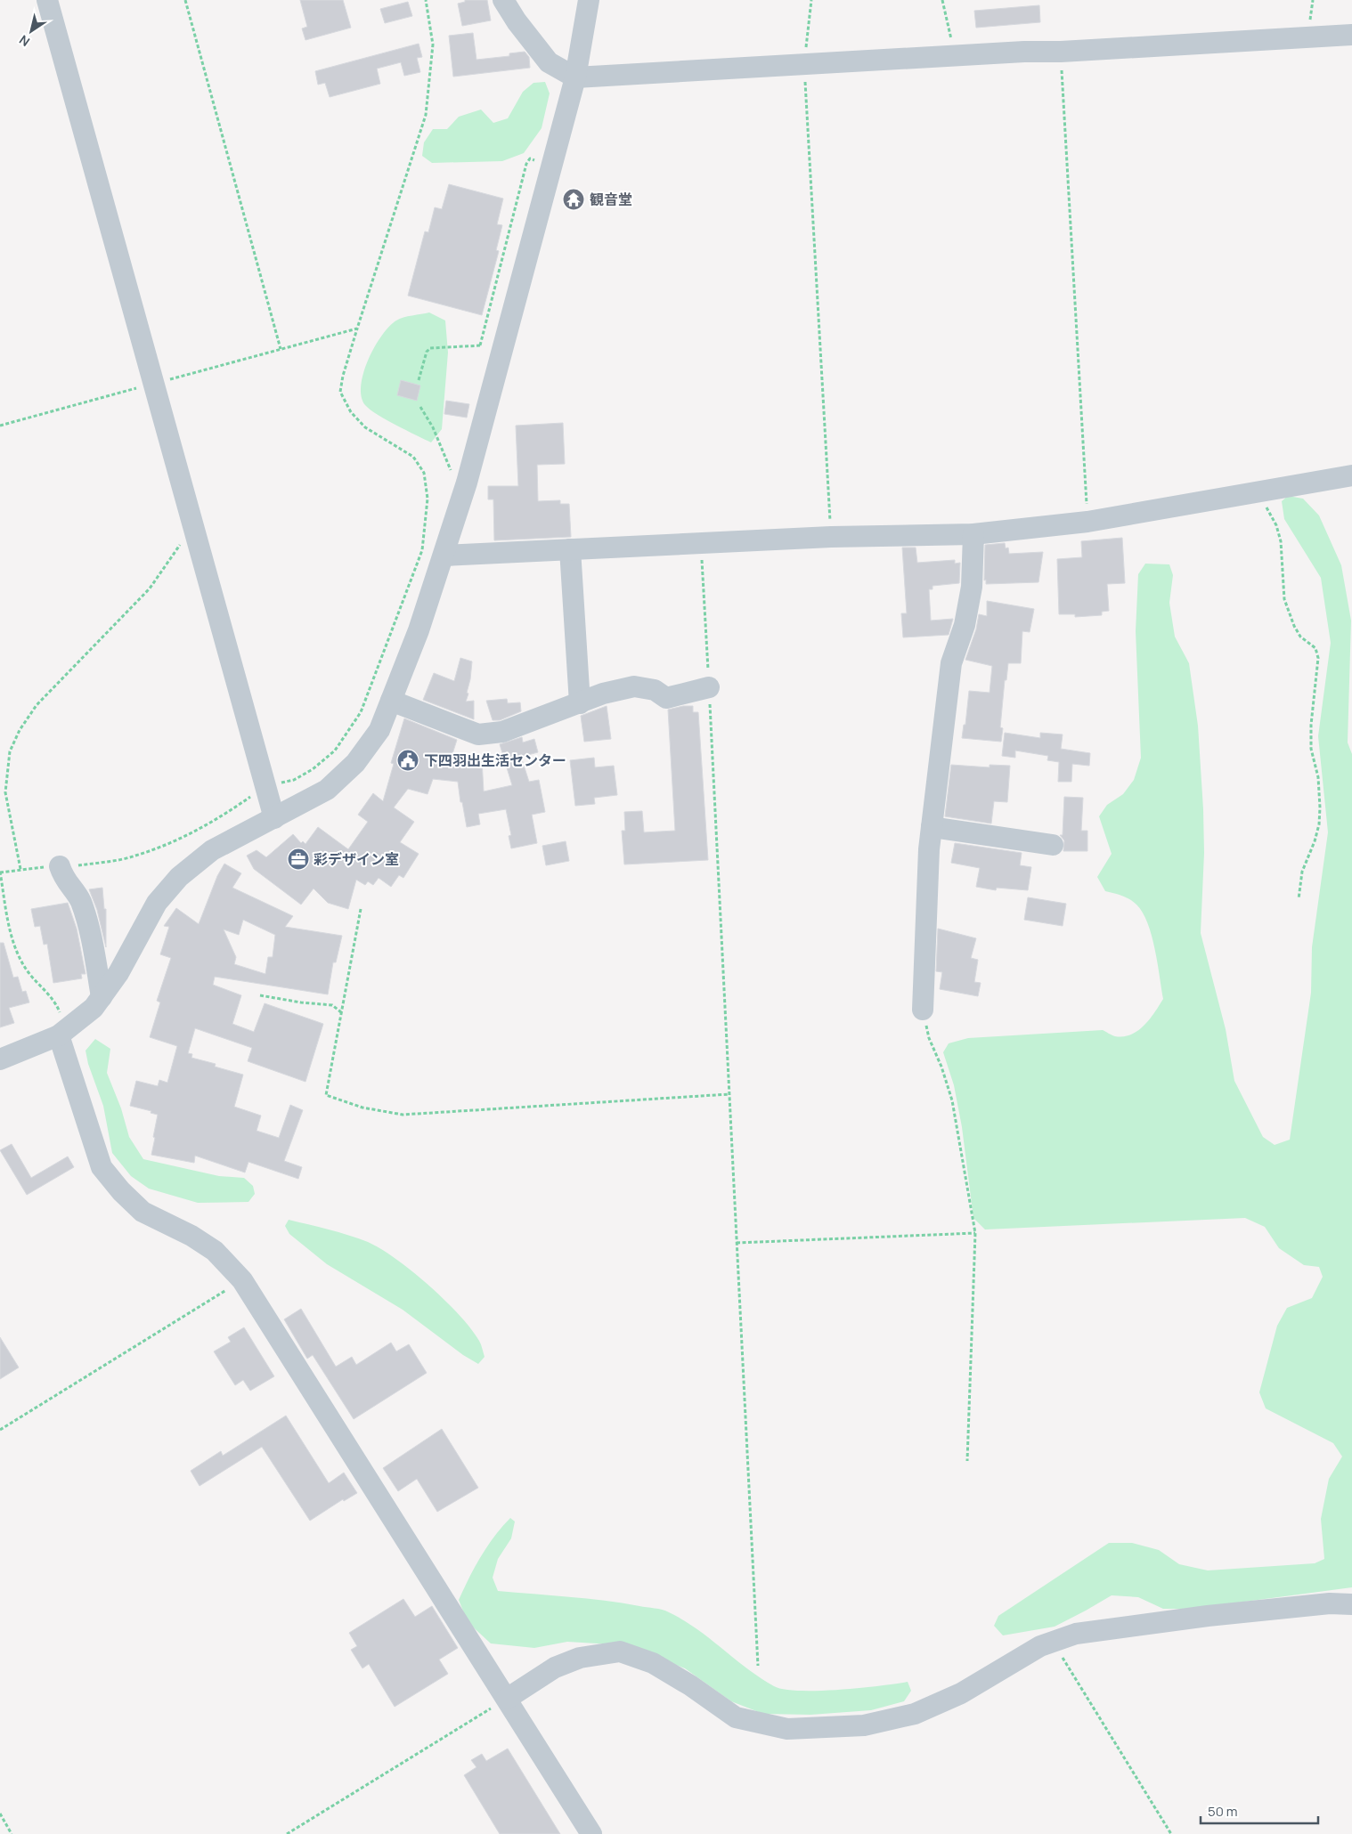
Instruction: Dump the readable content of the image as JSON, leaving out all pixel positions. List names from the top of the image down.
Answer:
{
  "places": {
    "temple": ["観音堂"],
    "public building": ["下四羽出生活センター"],
    "office": ["彩デザイン室"]
  },
  "scale_bar": "50 m",
  "north": "bottom left"
}
